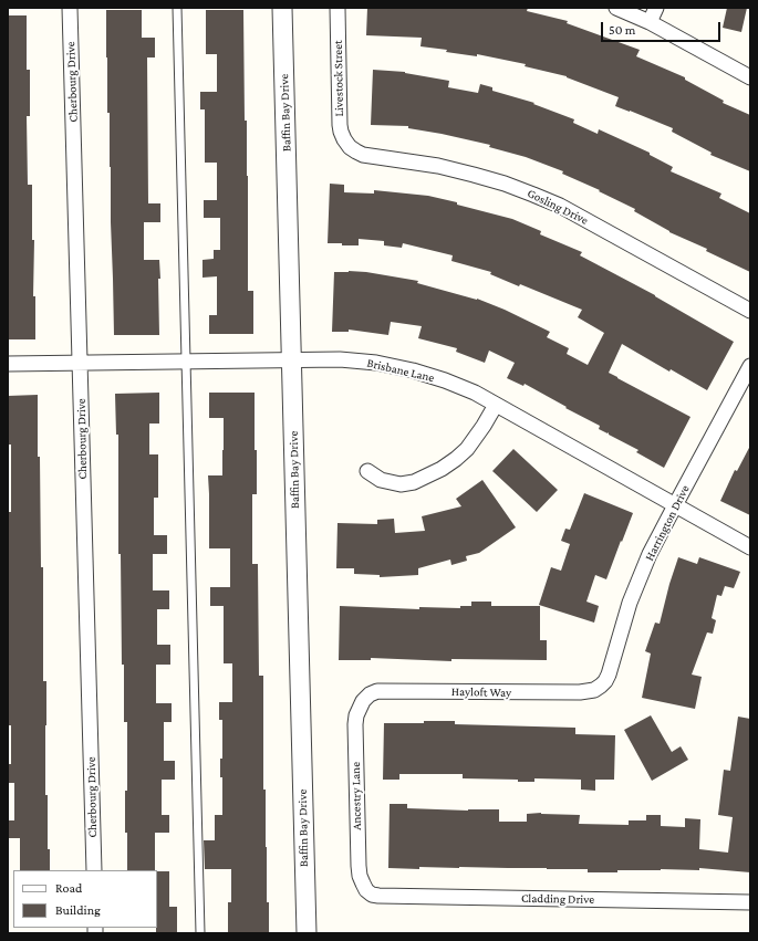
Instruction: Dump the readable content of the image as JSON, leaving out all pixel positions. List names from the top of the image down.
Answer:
{
  "streets": {
    "street": [
      "Livestock Street",
      "Cherbourg Drive",
      "Baffin Bay Drive",
      "Gosling Drive",
      "Brisbane Lane",
      "Harrington Drive",
      "Hayloft Way",
      "Ancestry Lane",
      "Cladding Drive"
    ]
  },
  "crossings": [
    ["Livestock Street", "Gosling Drive"],
    ["Cherbourg Drive", "Brisbane Lane"],
    ["Baffin Bay Drive", "Brisbane Lane"],
    ["Brisbane Lane", "Harrington Drive"],
    ["Harrington Drive", "Hayloft Way"],
    ["Hayloft Way", "Ancestry Lane"],
    ["Ancestry Lane", "Cladding Drive"]
  ],
  "legend": ["Road", "Building"],
  "scale_bar": "50 m"
}
